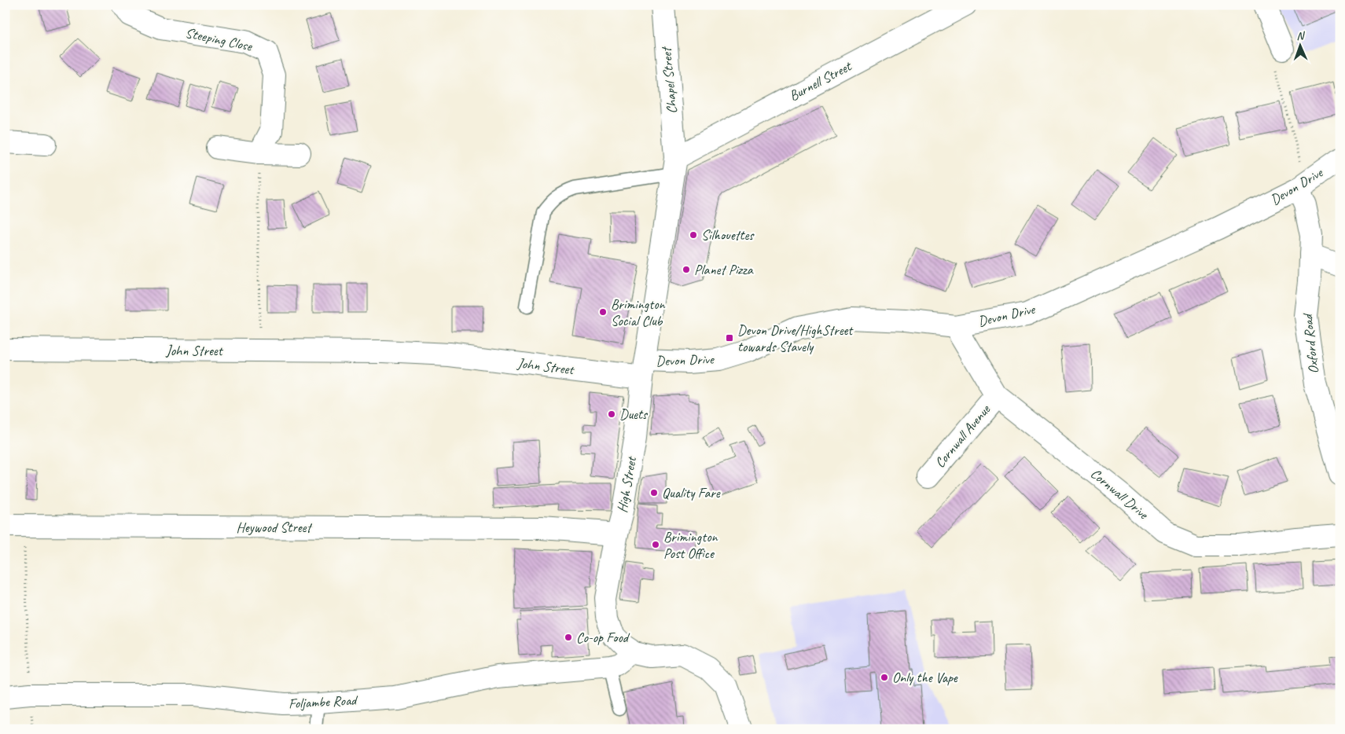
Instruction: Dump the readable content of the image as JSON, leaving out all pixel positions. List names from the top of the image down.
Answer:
{
  "streets": {
    "street": [
      "Steeping Close",
      "Chapel Street",
      "Burnell Street",
      "Devon Drive",
      "Oxford Road",
      "John Street",
      "Cornwall Avenue",
      "High Street",
      "Cornwall Drive",
      "Heywood Street",
      "Foljambe Road"
    ]
  },
  "crossings": [
    ["Chapel Street", "Burnell Street"],
    ["Chapel Street", "High Street"],
    ["Burnell Street", "High Street"],
    ["Devon Drive", "Oxford Road"],
    ["Devon Drive", "John Street"],
    ["Devon Drive", "High Street"],
    ["Devon Drive", "Cornwall Drive"],
    ["John Street", "High Street"],
    ["Cornwall Avenue", "Cornwall Drive"],
    ["High Street", "Heywood Street"],
    ["High Street", "Foljambe Road"]
  ],
  "places": {
    "other": [
      "Silhouettes",
      "Planet Pizza",
      "Brimington Social Club",
      "Duets",
      "Quality Fare",
      "Brimington Post Office",
      "Co-op Food",
      "Only the Vape"
    ],
    "transit": ["Devon Drive/HighStreet towards Stavely"]
  },
  "north": "top"
}
